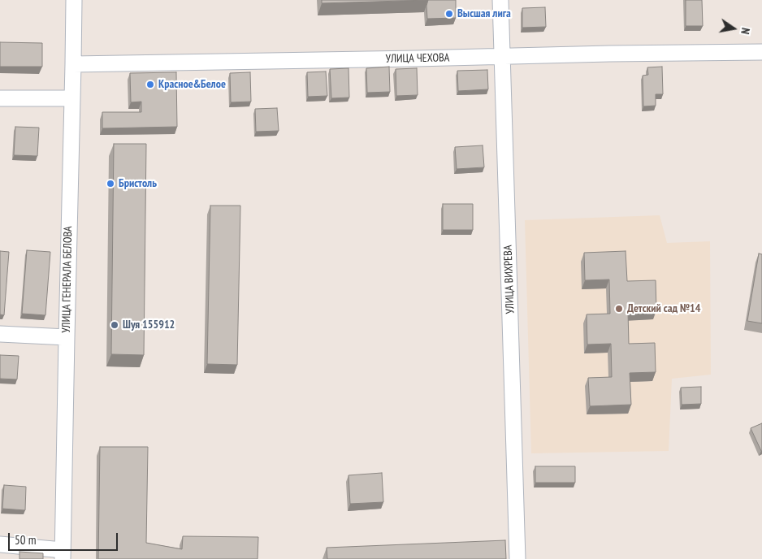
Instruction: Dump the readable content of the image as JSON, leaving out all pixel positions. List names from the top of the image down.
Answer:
{
  "streets": {
    "street": ["УЛИЦА ЧЕХОВА", "УЛИЦА ГЕНЕРАЛА БЕЛОВА", "УЛИЦА ВИХРЕВА"]
  },
  "crossings": [
    ["УЛИЦА ЧЕХОВА", "УЛИЦА ГЕНЕРАЛА БЕЛОВА"],
    ["УЛИЦА ЧЕХОВА", "УЛИЦА ВИХРЕВА"]
  ],
  "places": [
    "Высшая лига",
    "Красное&Белое",
    "Бристоль",
    "Детский сад №14",
    "Шуя 155912"
  ],
  "scale_bar": "50 m",
  "north": "right"
}
